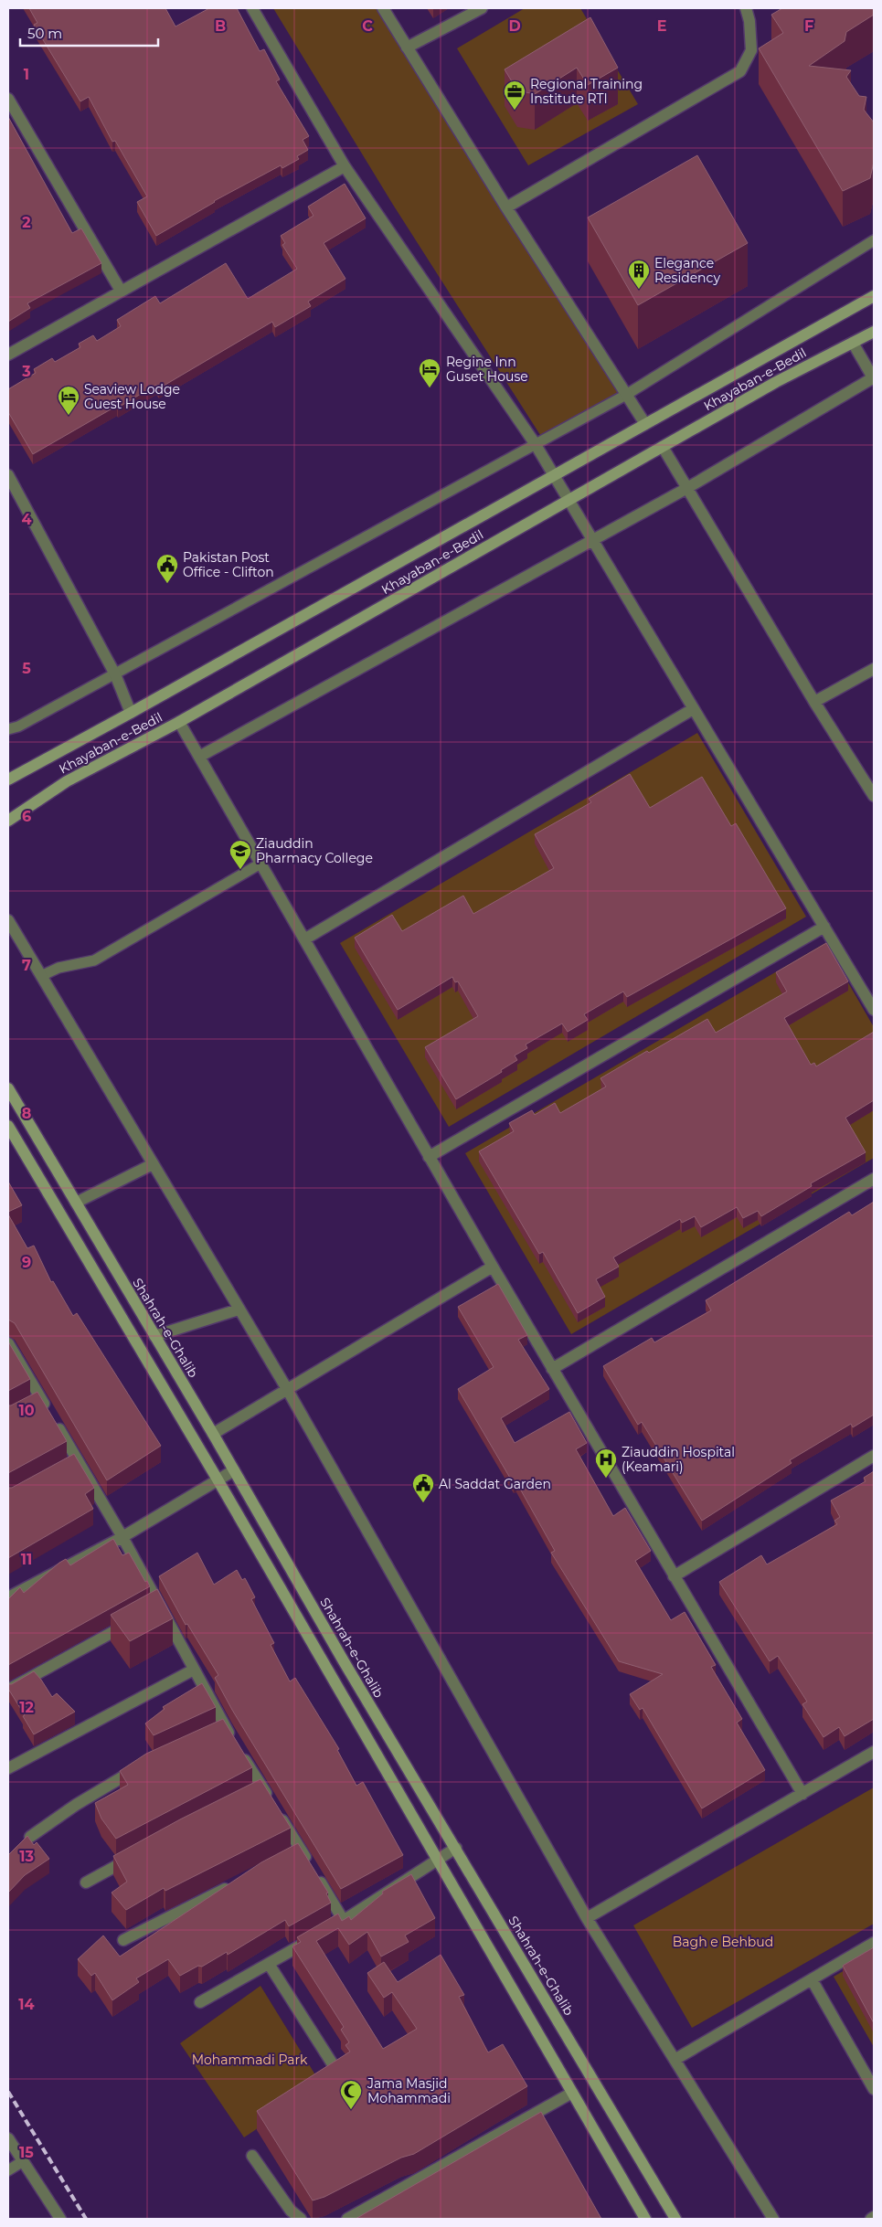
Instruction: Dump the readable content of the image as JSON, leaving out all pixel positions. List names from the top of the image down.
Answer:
{
  "streets": {
    "main road": ["Khayaban-e-Bedil", "Shahrah-e-Ghalib"]
  },
  "parks": ["Bagh e Behbud", "Mohammadi Park"],
  "places": {
    "office": ["Regional Training Institute RTI"],
    "building": ["Elegance Residency"],
    "hotel": ["Regine Inn Guset House", "Seaview Lodge Guest House"],
    "public building": ["Pakistan Post Office - Clifton", "Al Saddat Garden"],
    "school or university": ["Ziauddin Pharmacy College"],
    "hospital": ["Ziauddin Hospital (Keamari)"],
    "mosque": ["Jama Masjid Mohammadi"]
  },
  "scale_bar": "50 m",
  "grid": {
    "columns": [
      "B",
      "C",
      "D",
      "E",
      "F"
    ],
    "rows": [
      "1",
      "2",
      "3",
      "4",
      "5",
      "6",
      "7",
      "8",
      "9",
      "10",
      "11",
      "12",
      "13",
      "14",
      "15"
    ]
  }
}
